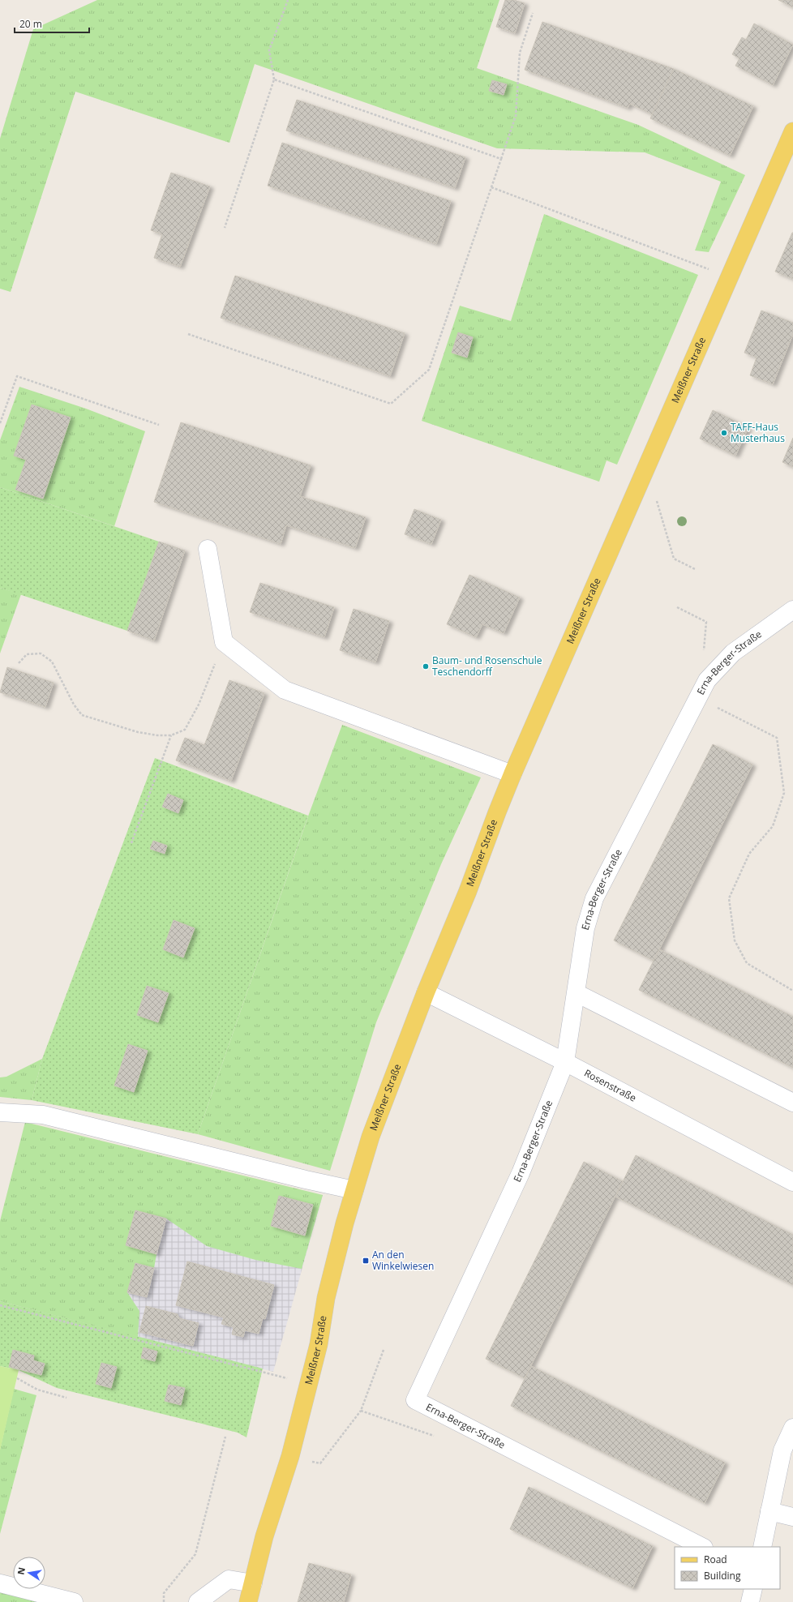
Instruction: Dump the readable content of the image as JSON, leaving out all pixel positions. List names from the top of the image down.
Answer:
{
  "streets": {
    "main road": ["Meißner Straße"],
    "street": ["Erna-Berger-Straße", "Rosenstraße"]
  },
  "crossings": [
    ["Meißner Straße", "Rosenstraße"],
    ["Erna-Berger-Straße", "Rosenstraße"]
  ],
  "places": {
    "other": ["TAFF-Haus Musterhaus", "Baum- und Rosenschule Teschendorff"],
    "transit": ["An den Winkelwiesen"]
  },
  "legend": ["Road", "Building"],
  "scale_bar": "20 m",
  "north": "left"
}
